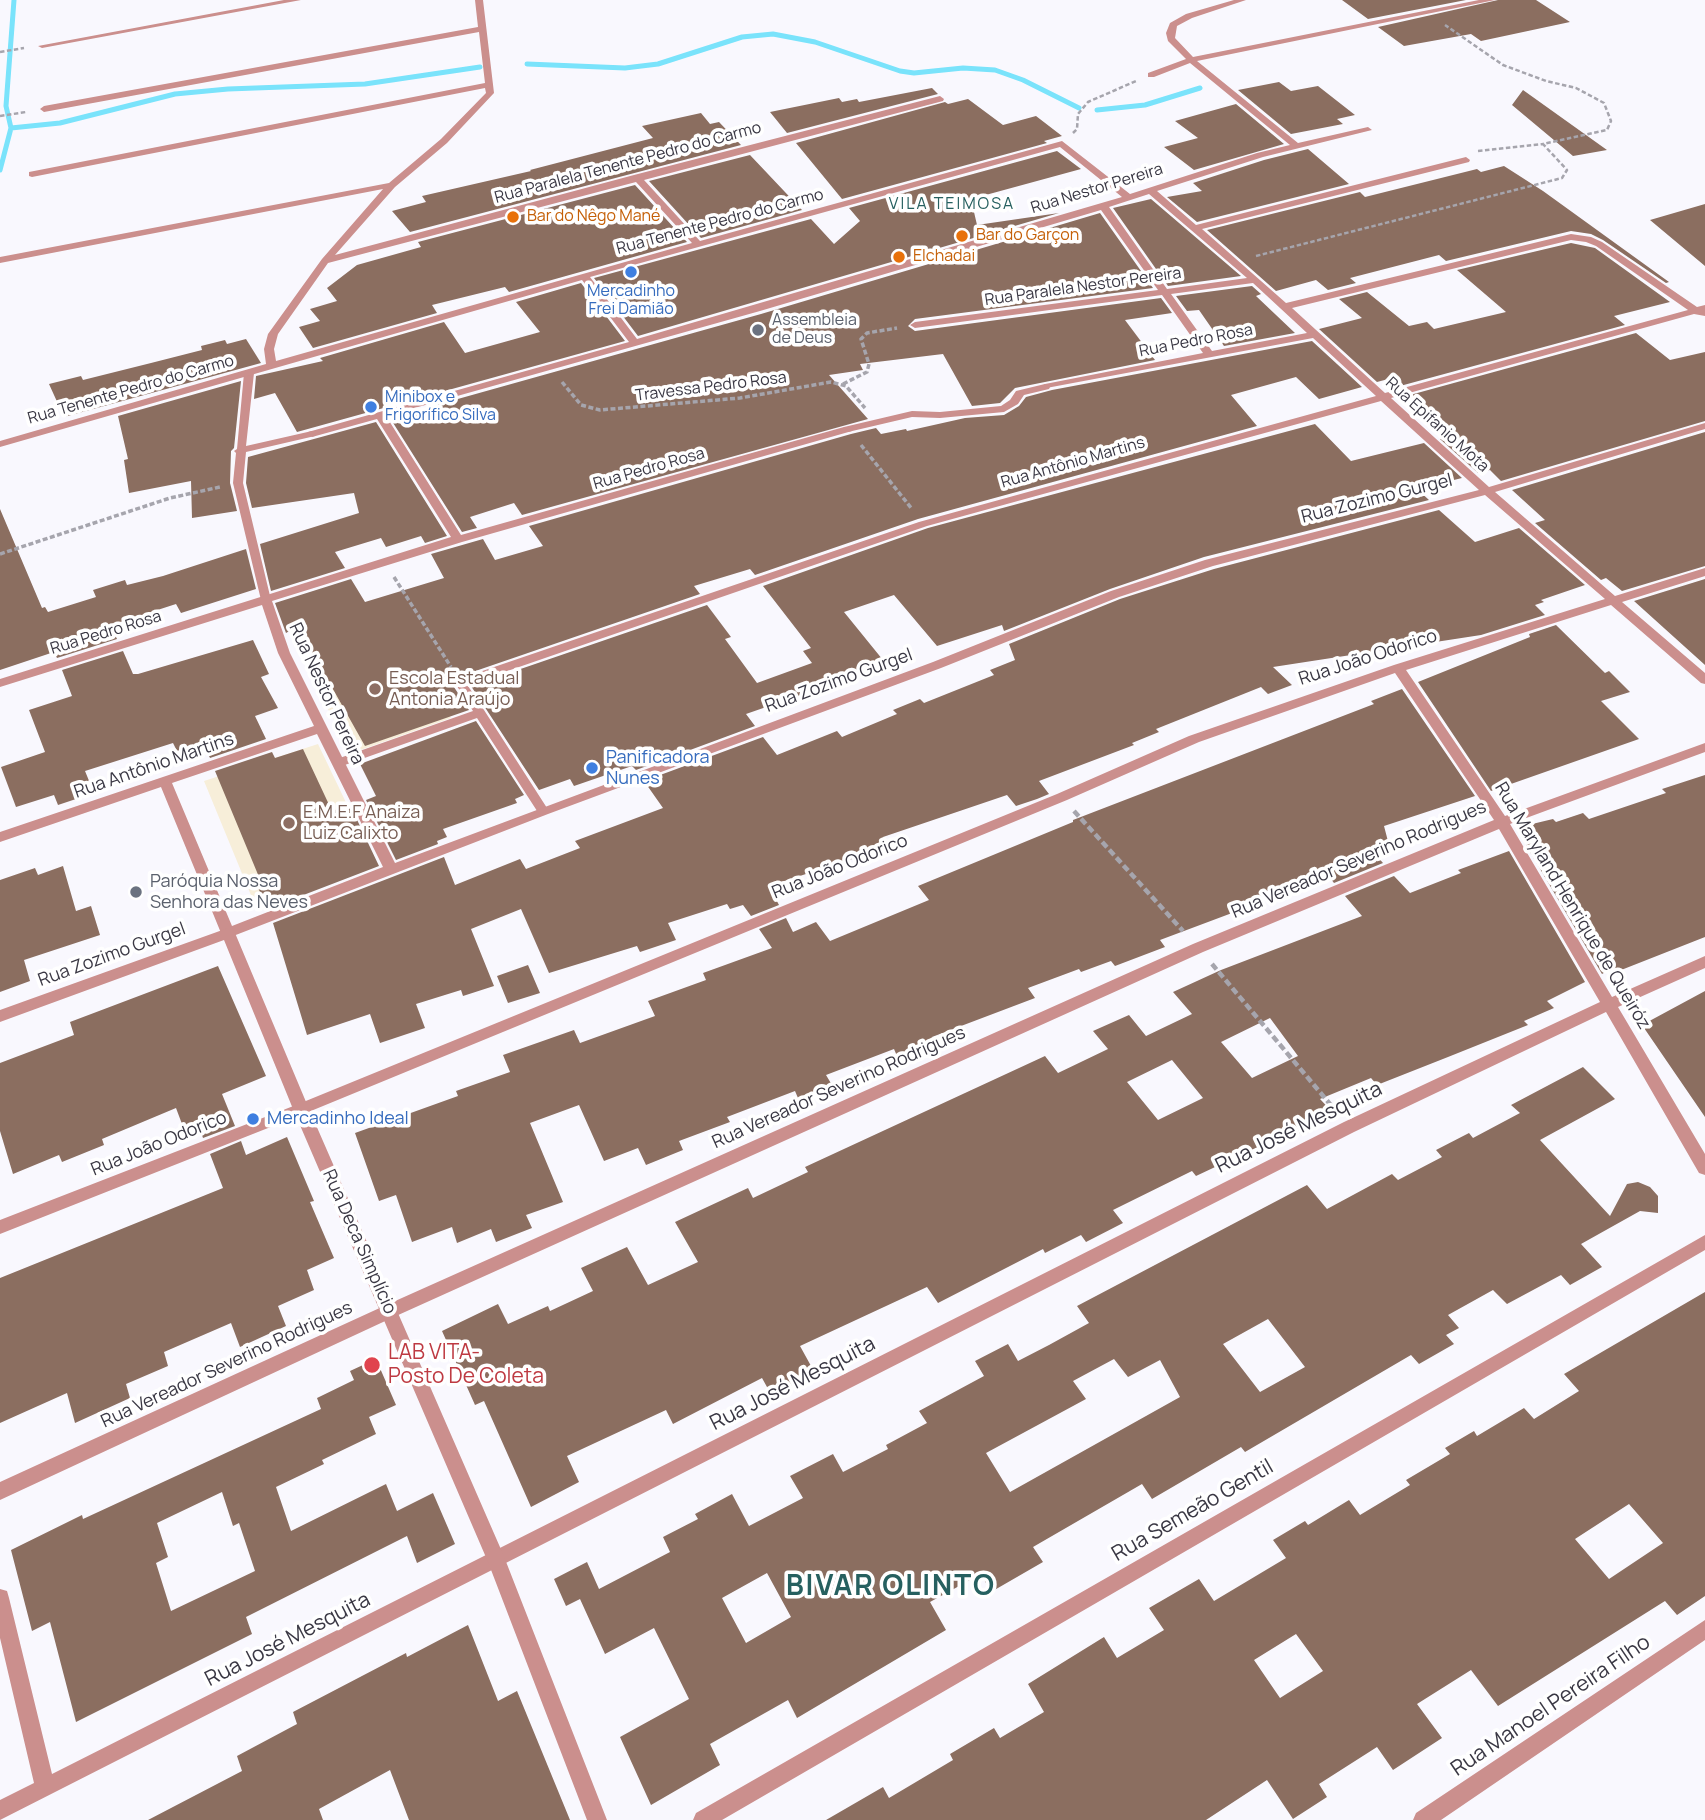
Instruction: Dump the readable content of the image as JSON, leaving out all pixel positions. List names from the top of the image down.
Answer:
{
  "streets": {
    "street": [
      "Rua Paralela Tenente Pedro do Carmo",
      "Rua Nestor Pereira",
      "Rua Tenente Pedro do Carmo",
      "Rua Paralela Nestor Pereira",
      "Rua Pedro Rosa",
      "Rua Epifanio Mota",
      "Rua Antônio Martins",
      "Rua Zozimo Gurgel",
      "Rua João Odorico",
      "Rua Vereador Severino Rodrigues",
      "Rua Maryland Henrique de Queiróz",
      "Rua José Mesquita",
      "Rua Deca Simplício",
      "Rua Semeão Gentil",
      "Rua Manoel Pereira Filho"
    ],
    "path": ["Travessa Pedro Rosa"]
  },
  "crossings": [
    ["Rua Nestor Pereira", "Rua Tenente Pedro do Carmo"],
    ["Rua Nestor Pereira", "Rua Pedro Rosa"],
    ["Rua Nestor Pereira", "Travessa Pedro Rosa"],
    ["Rua Nestor Pereira", "Rua Epifanio Mota"],
    ["Rua Nestor Pereira", "Rua Antônio Martins"],
    ["Rua Nestor Pereira", "Rua Zozimo Gurgel"],
    ["Rua Paralela Nestor Pereira", "Rua Epifanio Mota"],
    ["Rua Pedro Rosa", "Rua Epifanio Mota"],
    ["Rua Epifanio Mota", "Rua Antônio Martins"],
    ["Rua Epifanio Mota", "Rua Zozimo Gurgel"],
    ["Rua Epifanio Mota", "Rua João Odorico"],
    ["Rua Antônio Martins", "Rua Deca Simplício"],
    ["Rua Zozimo Gurgel", "Rua Deca Simplício"],
    ["Rua João Odorico", "Rua Maryland Henrique de Queiróz"],
    ["Rua João Odorico", "Rua Deca Simplício"],
    ["Rua Vereador Severino Rodrigues", "Rua Maryland Henrique de Queiróz"],
    ["Rua Vereador Severino Rodrigues", "Rua Deca Simplício"],
    ["Rua Maryland Henrique de Queiróz", "Rua José Mesquita"],
    ["Rua José Mesquita", "Rua Deca Simplício"]
  ],
  "districts": ["VILA TEIMOSA", "BIVAR OLINTO"],
  "places": [
    "Bar do Nêgo Mané",
    "Bar do Garçon",
    "Elchadai",
    "Mercadinho Frei Damião",
    "Assembleia de Deus",
    "Minibox e Frigorífico Silva",
    "Escola Estadual Antonia Araújo",
    "Panificadora Nunes",
    "E.M.E.F Anaiza Luiz Calixto",
    "Paróquia Nossa Senhora das Neves",
    "Mercadinho Ideal",
    "LAB VITA- Posto De Coleta"
  ]
}
